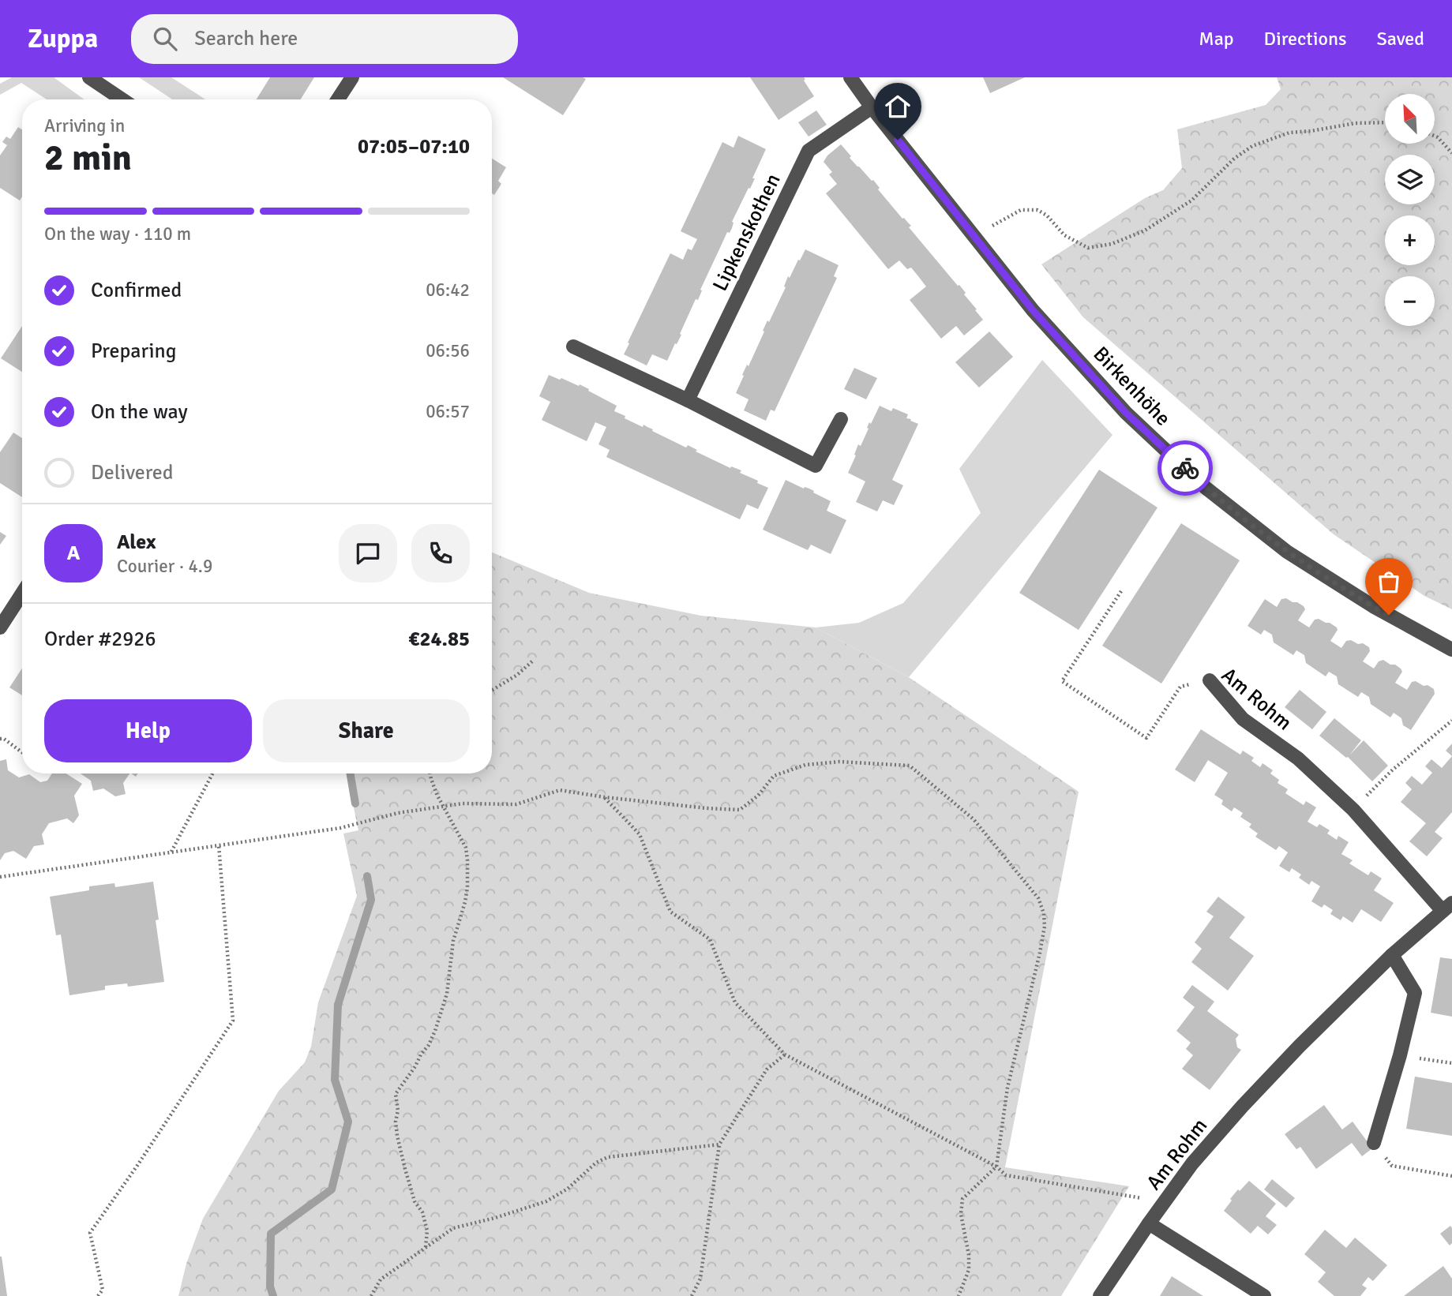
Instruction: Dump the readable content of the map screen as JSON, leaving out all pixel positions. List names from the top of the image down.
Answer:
{
  "streets": {
    "street": ["Lipkenskothen", "Birkenhöhe", "Am Rohm"]
  },
  "crossings": [
    ["Lipkenskothen", "Birkenhöhe"]
  ],
  "north": "top left",
  "page": {
    "header": "Zuppa",
    "search": "Search here",
    "nav": ["Map", "Directions", "Saved"],
    "map_buttons": ["+", "−"],
    "heading": ["2 min", "Arriving in", "07:05–07:10"],
    "panel": [
      "Alex",
      "Courier · 4.9",
      "Order #2926",
      "€24.85"
    ],
    "bar": "On the way · 110 m",
    "list": [
      ["Confirmed", "06:42"],
      ["Preparing", "06:56"],
      ["On the way", "06:57"],
      "Delivered"
    ],
    "round": "A",
    "buttons": ["Help", "Share"]
  }
}
